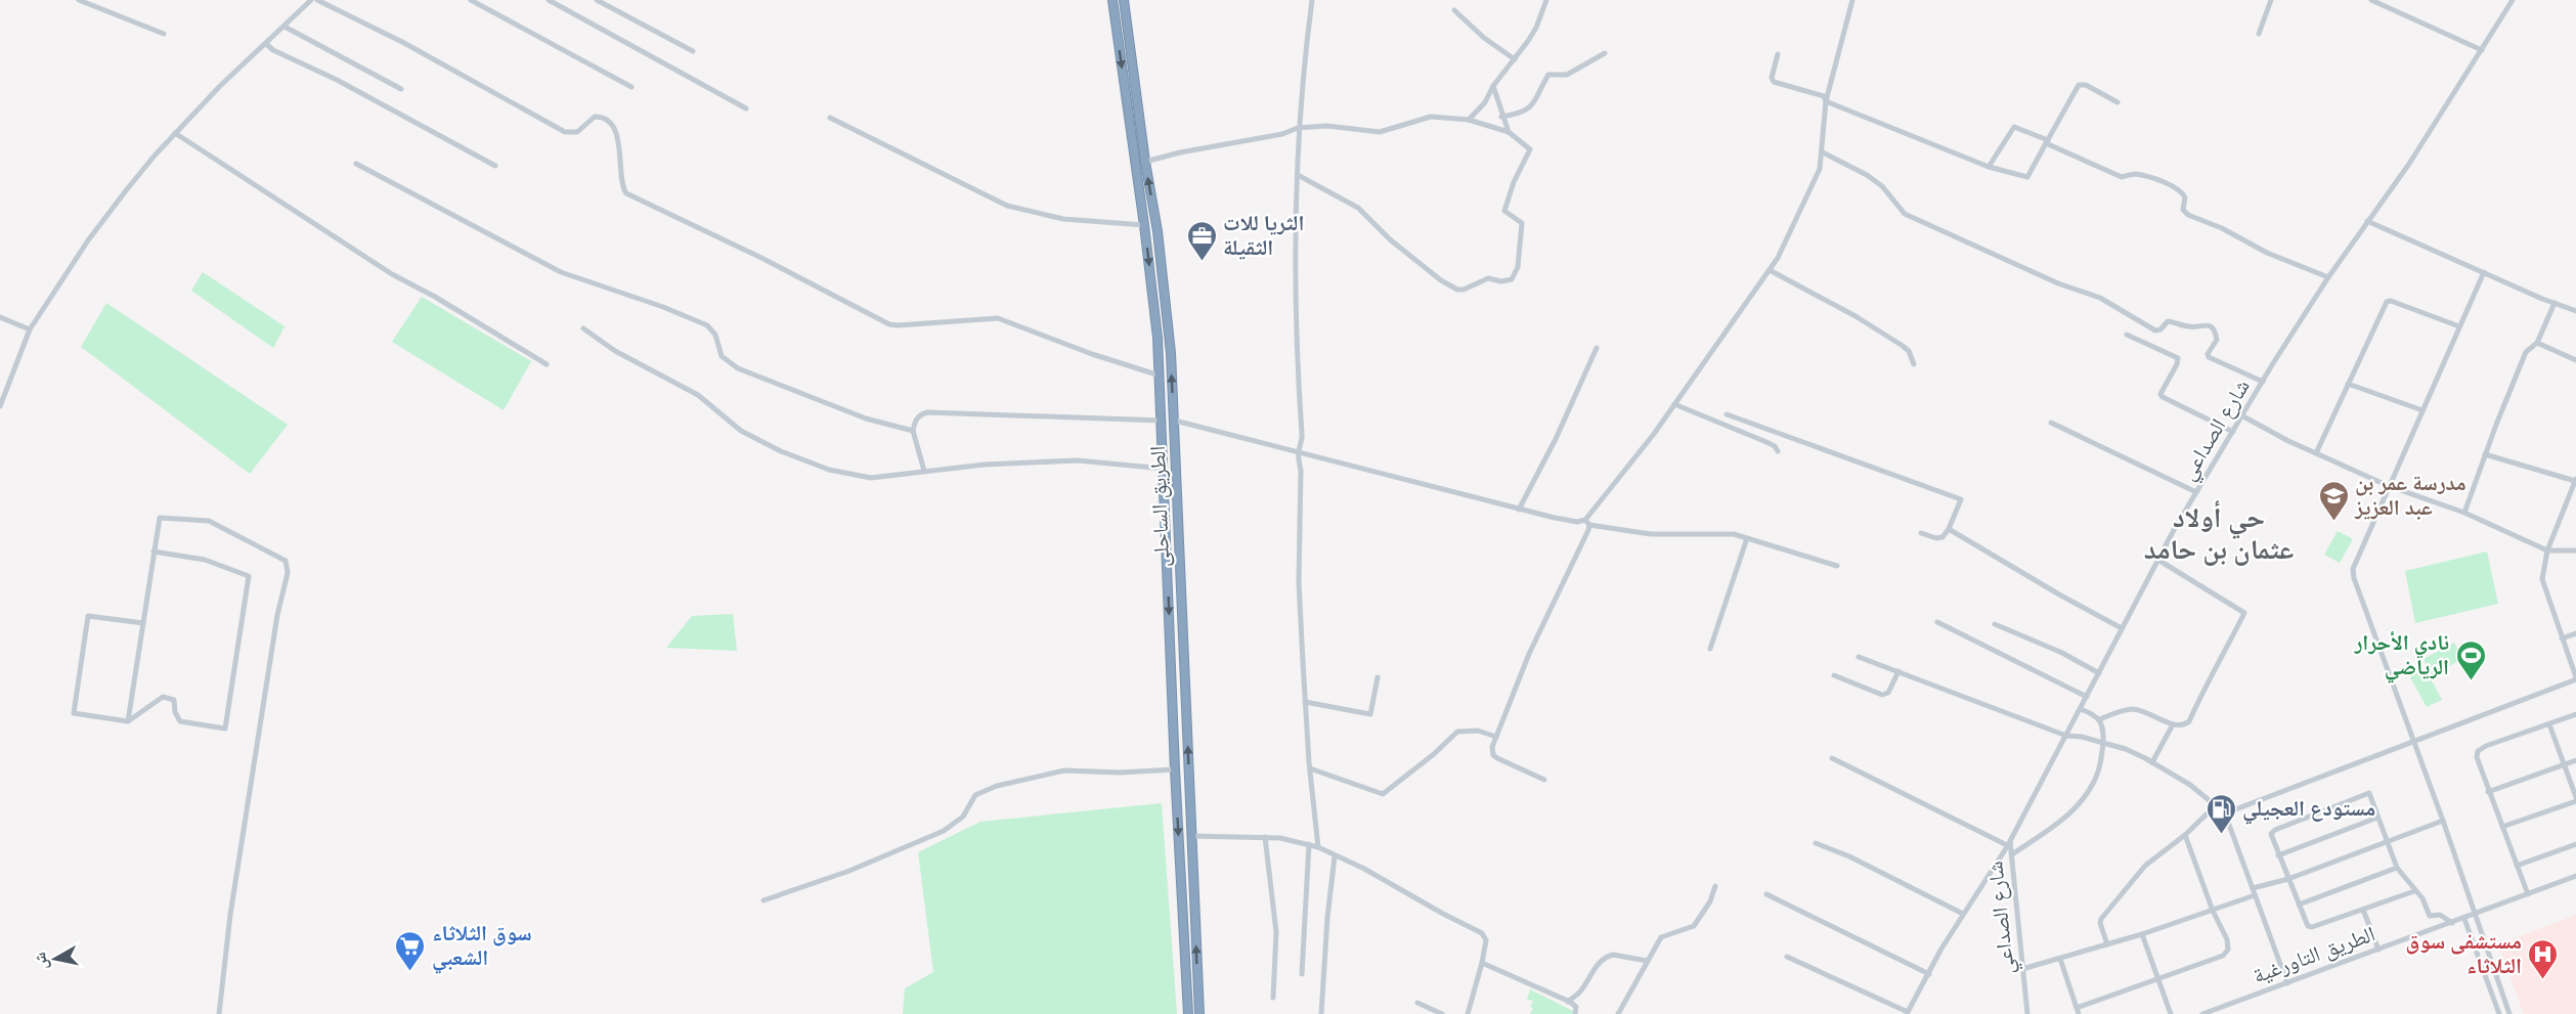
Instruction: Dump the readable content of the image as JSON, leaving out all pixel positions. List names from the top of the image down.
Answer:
{
  "streets": {
    "highway": ["الطريق الساحلى"],
    "street": ["شارع الصداعي", "الطريق التاورغية"]
  },
  "districts": ["حي أولاد عثمان بن حامد"],
  "places": {
    "office": ["الثريا للات الثقيلة"],
    "school or university": ["مدرسة عمر بن عبد العزيز"],
    "sports": ["نادي الأحرار الرياضي"],
    "fuel station": ["مستودع العجيلي"],
    "supermarket": ["سوق الثلاثاء الشعبي"],
    "hospital": ["مستشفى سوق الثلاثاء"]
  },
  "north": "left"
}
